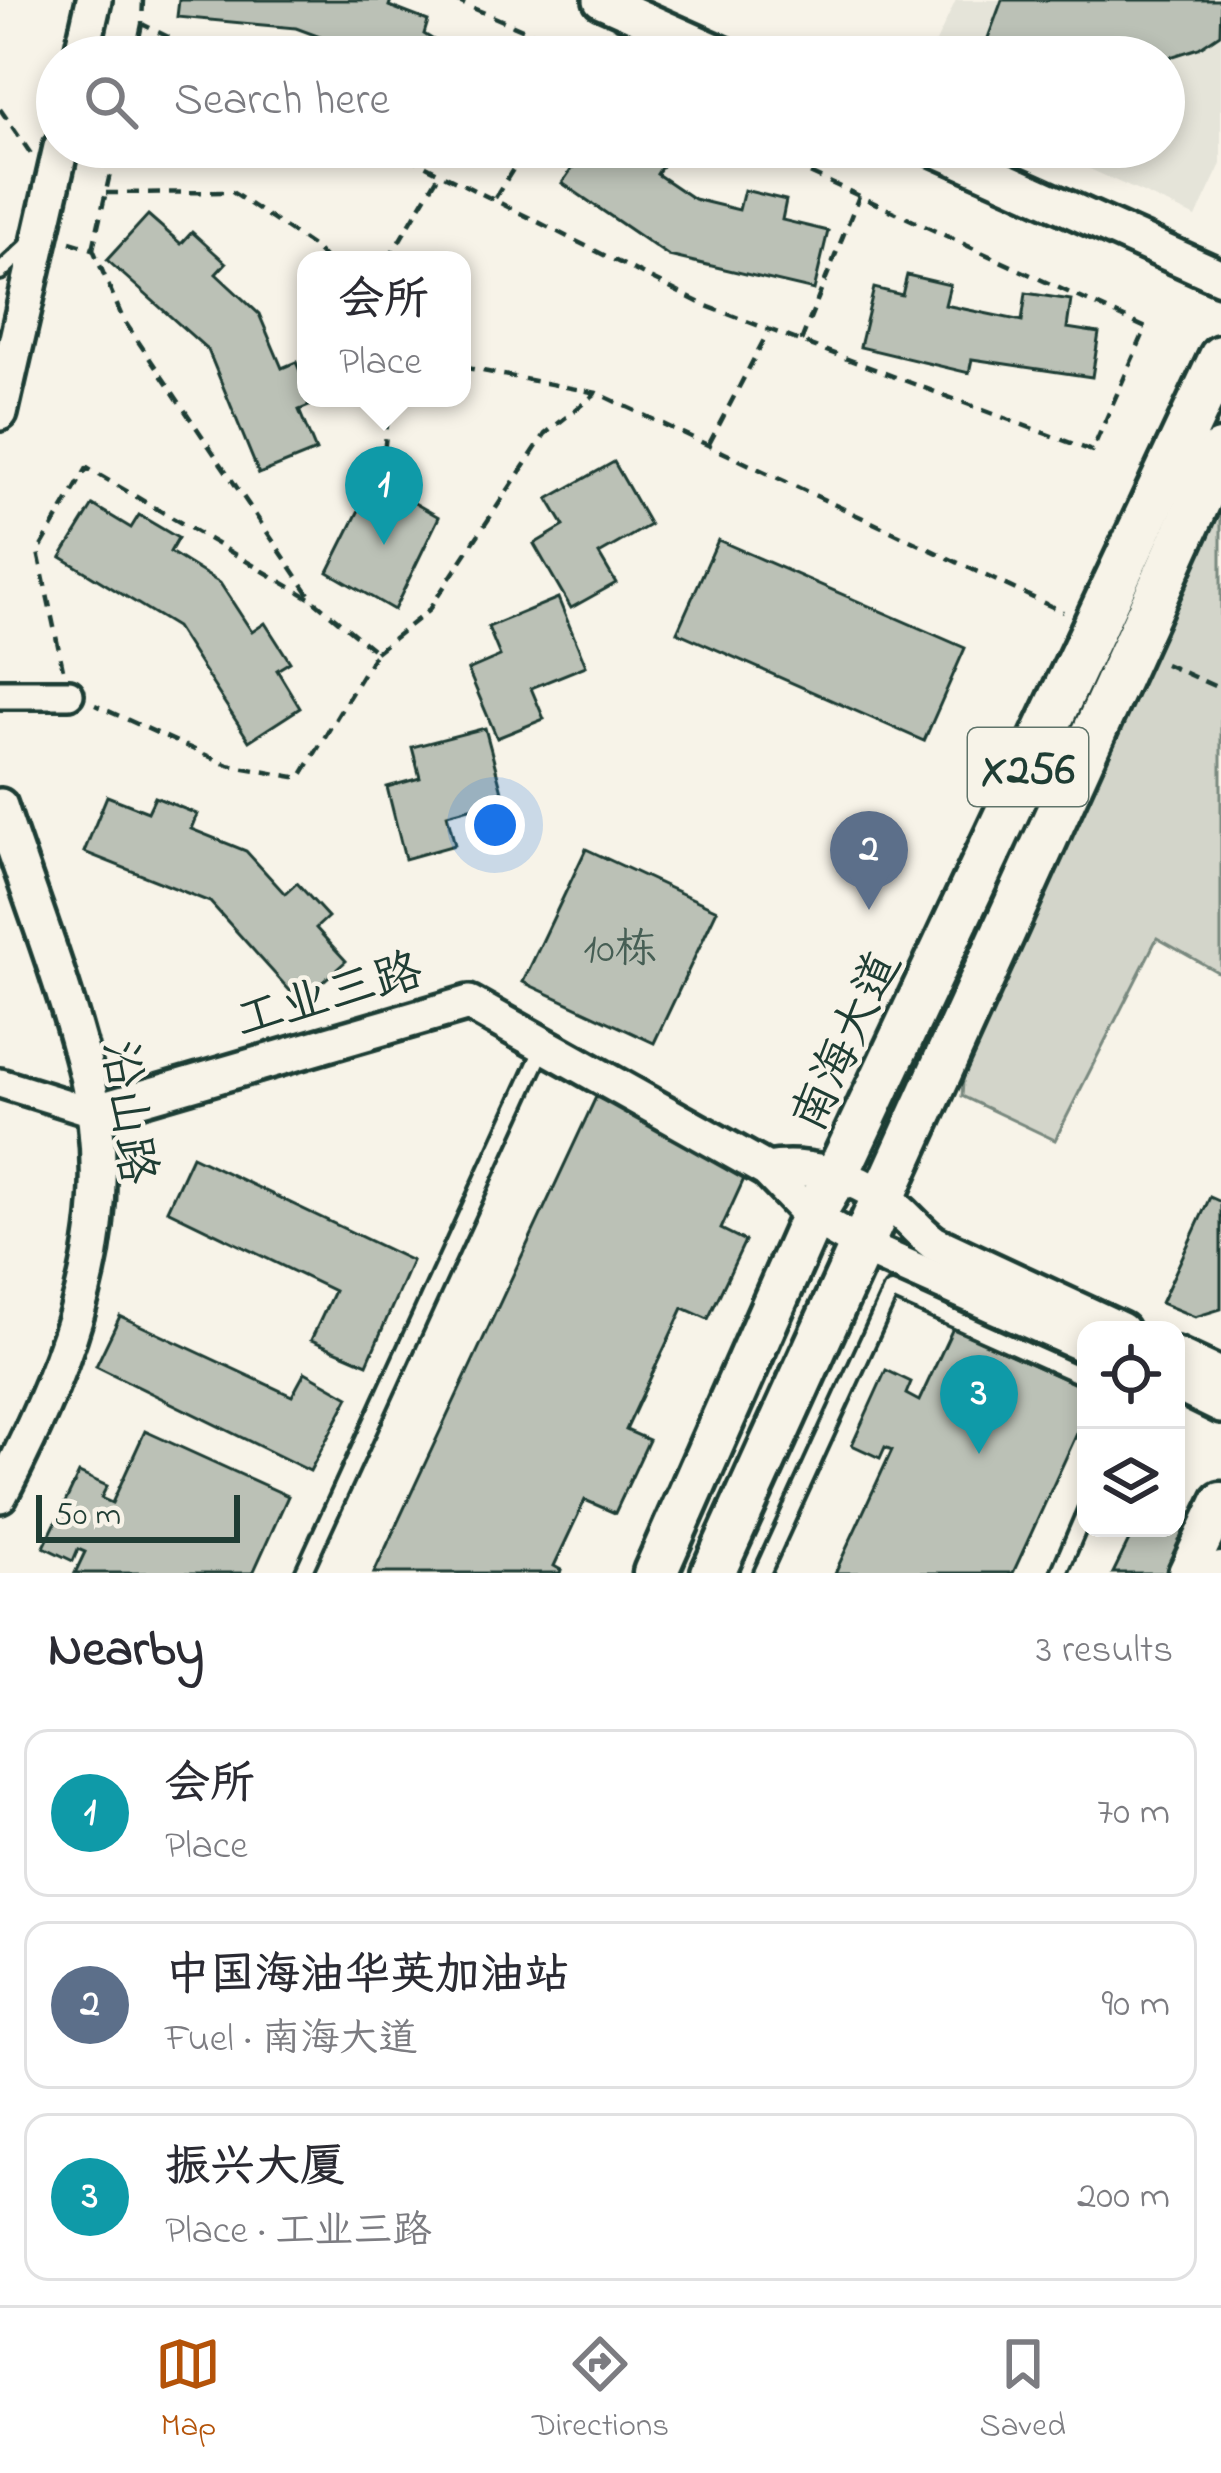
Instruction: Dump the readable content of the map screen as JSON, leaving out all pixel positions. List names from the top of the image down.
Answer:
{
  "streets": {
    "main road": ["X256", "南海大道"],
    "street": ["工业三路", "沿山路"]
  },
  "crossings": [
    ["X256", "工业三路"],
    ["工业三路", "南海大道"],
    ["工业三路", "沿山路"]
  ],
  "house_numbers": ["10栋"],
  "scale_bar": "50 m",
  "page": {
    "search": "Search here",
    "popup": ["会所", "Place"],
    "pins": ["1", "2", "3"],
    "scale": "50 m",
    "heading": ["Nearby", "3 results"],
    "list": [
      {
        "mark": "1",
        "name": "会所",
        "note": "Place",
        "value": "70 m"
      },
      {
        "mark": "2",
        "name": "中国海油华英加油站",
        "note": "Fuel · 南海大道",
        "value": "90 m"
      },
      {
        "mark": "3",
        "name": "振兴大厦",
        "note": "Place · 工业三路",
        "value": "200 m"
      }
    ],
    "nav": ["Map", "Directions", "Saved"]
  }
}
